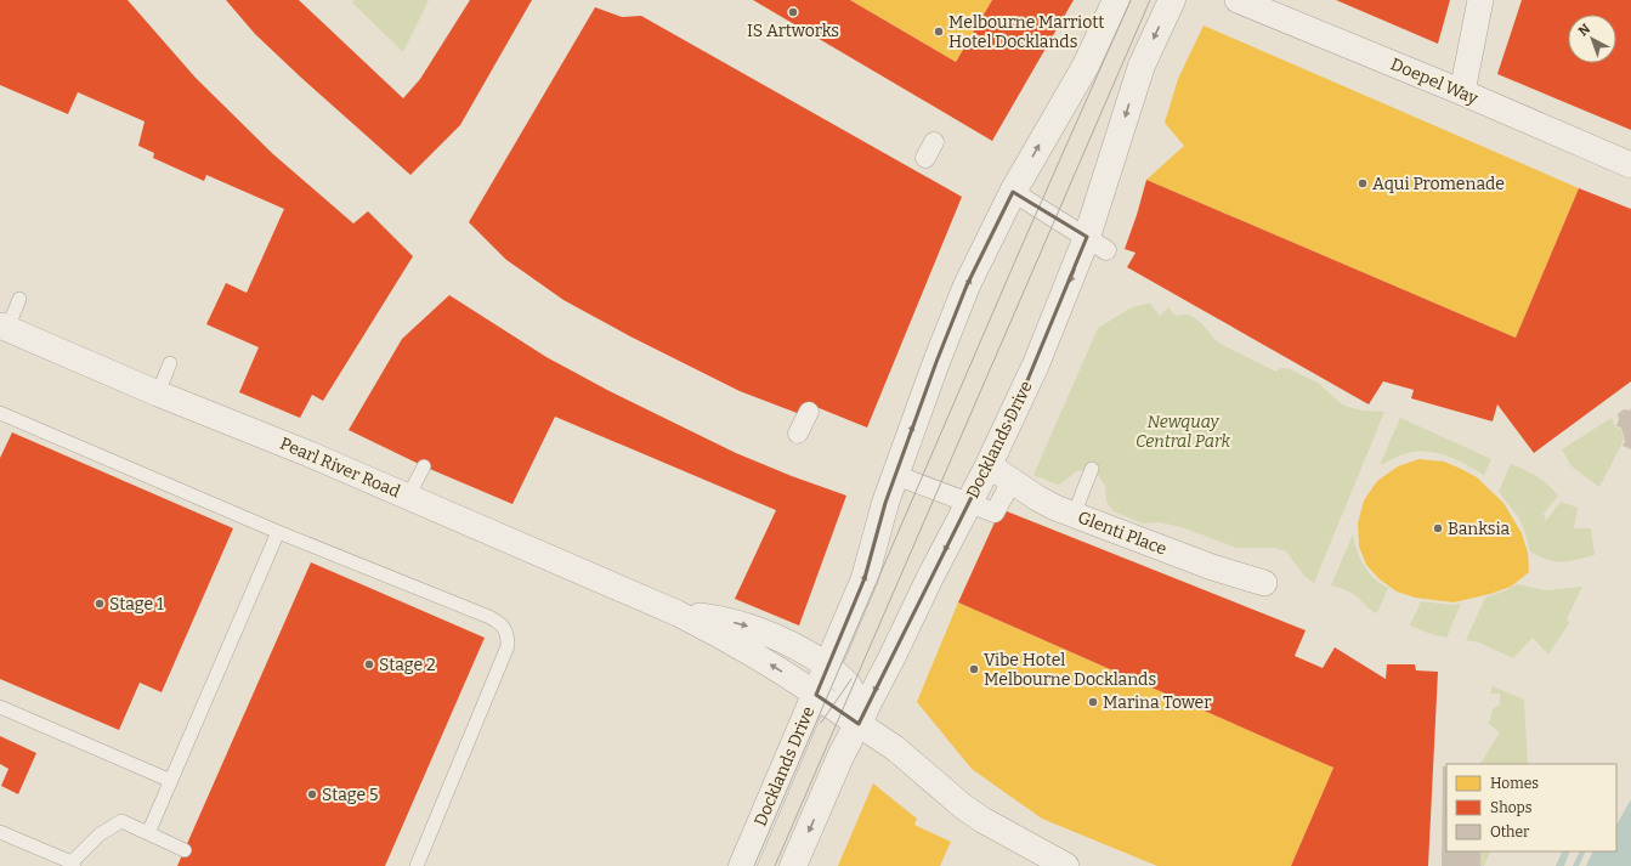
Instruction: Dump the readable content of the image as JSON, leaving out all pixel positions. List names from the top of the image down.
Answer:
{
  "streets": {
    "street": [
      "Doepel Way",
      "Docklands Drive",
      "Pearl River Road",
      "Glenti Place"
    ]
  },
  "crossings": [
    ["Docklands Drive", "Pearl River Road"],
    ["Docklands Drive", "Glenti Place"]
  ],
  "parks": ["Newquay Central Park"],
  "places": [
    "IS Artworks",
    "Melbourne Marriott Hotel Docklands",
    "Aqui Promenade",
    "Banksia",
    "Stage 1",
    "Stage 2",
    "Vibe Hotel Melbourne Docklands",
    "Marina Tower",
    "Stage 5"
  ],
  "legend": ["Homes", "Shops", "Other"],
  "north": "top left"
}
